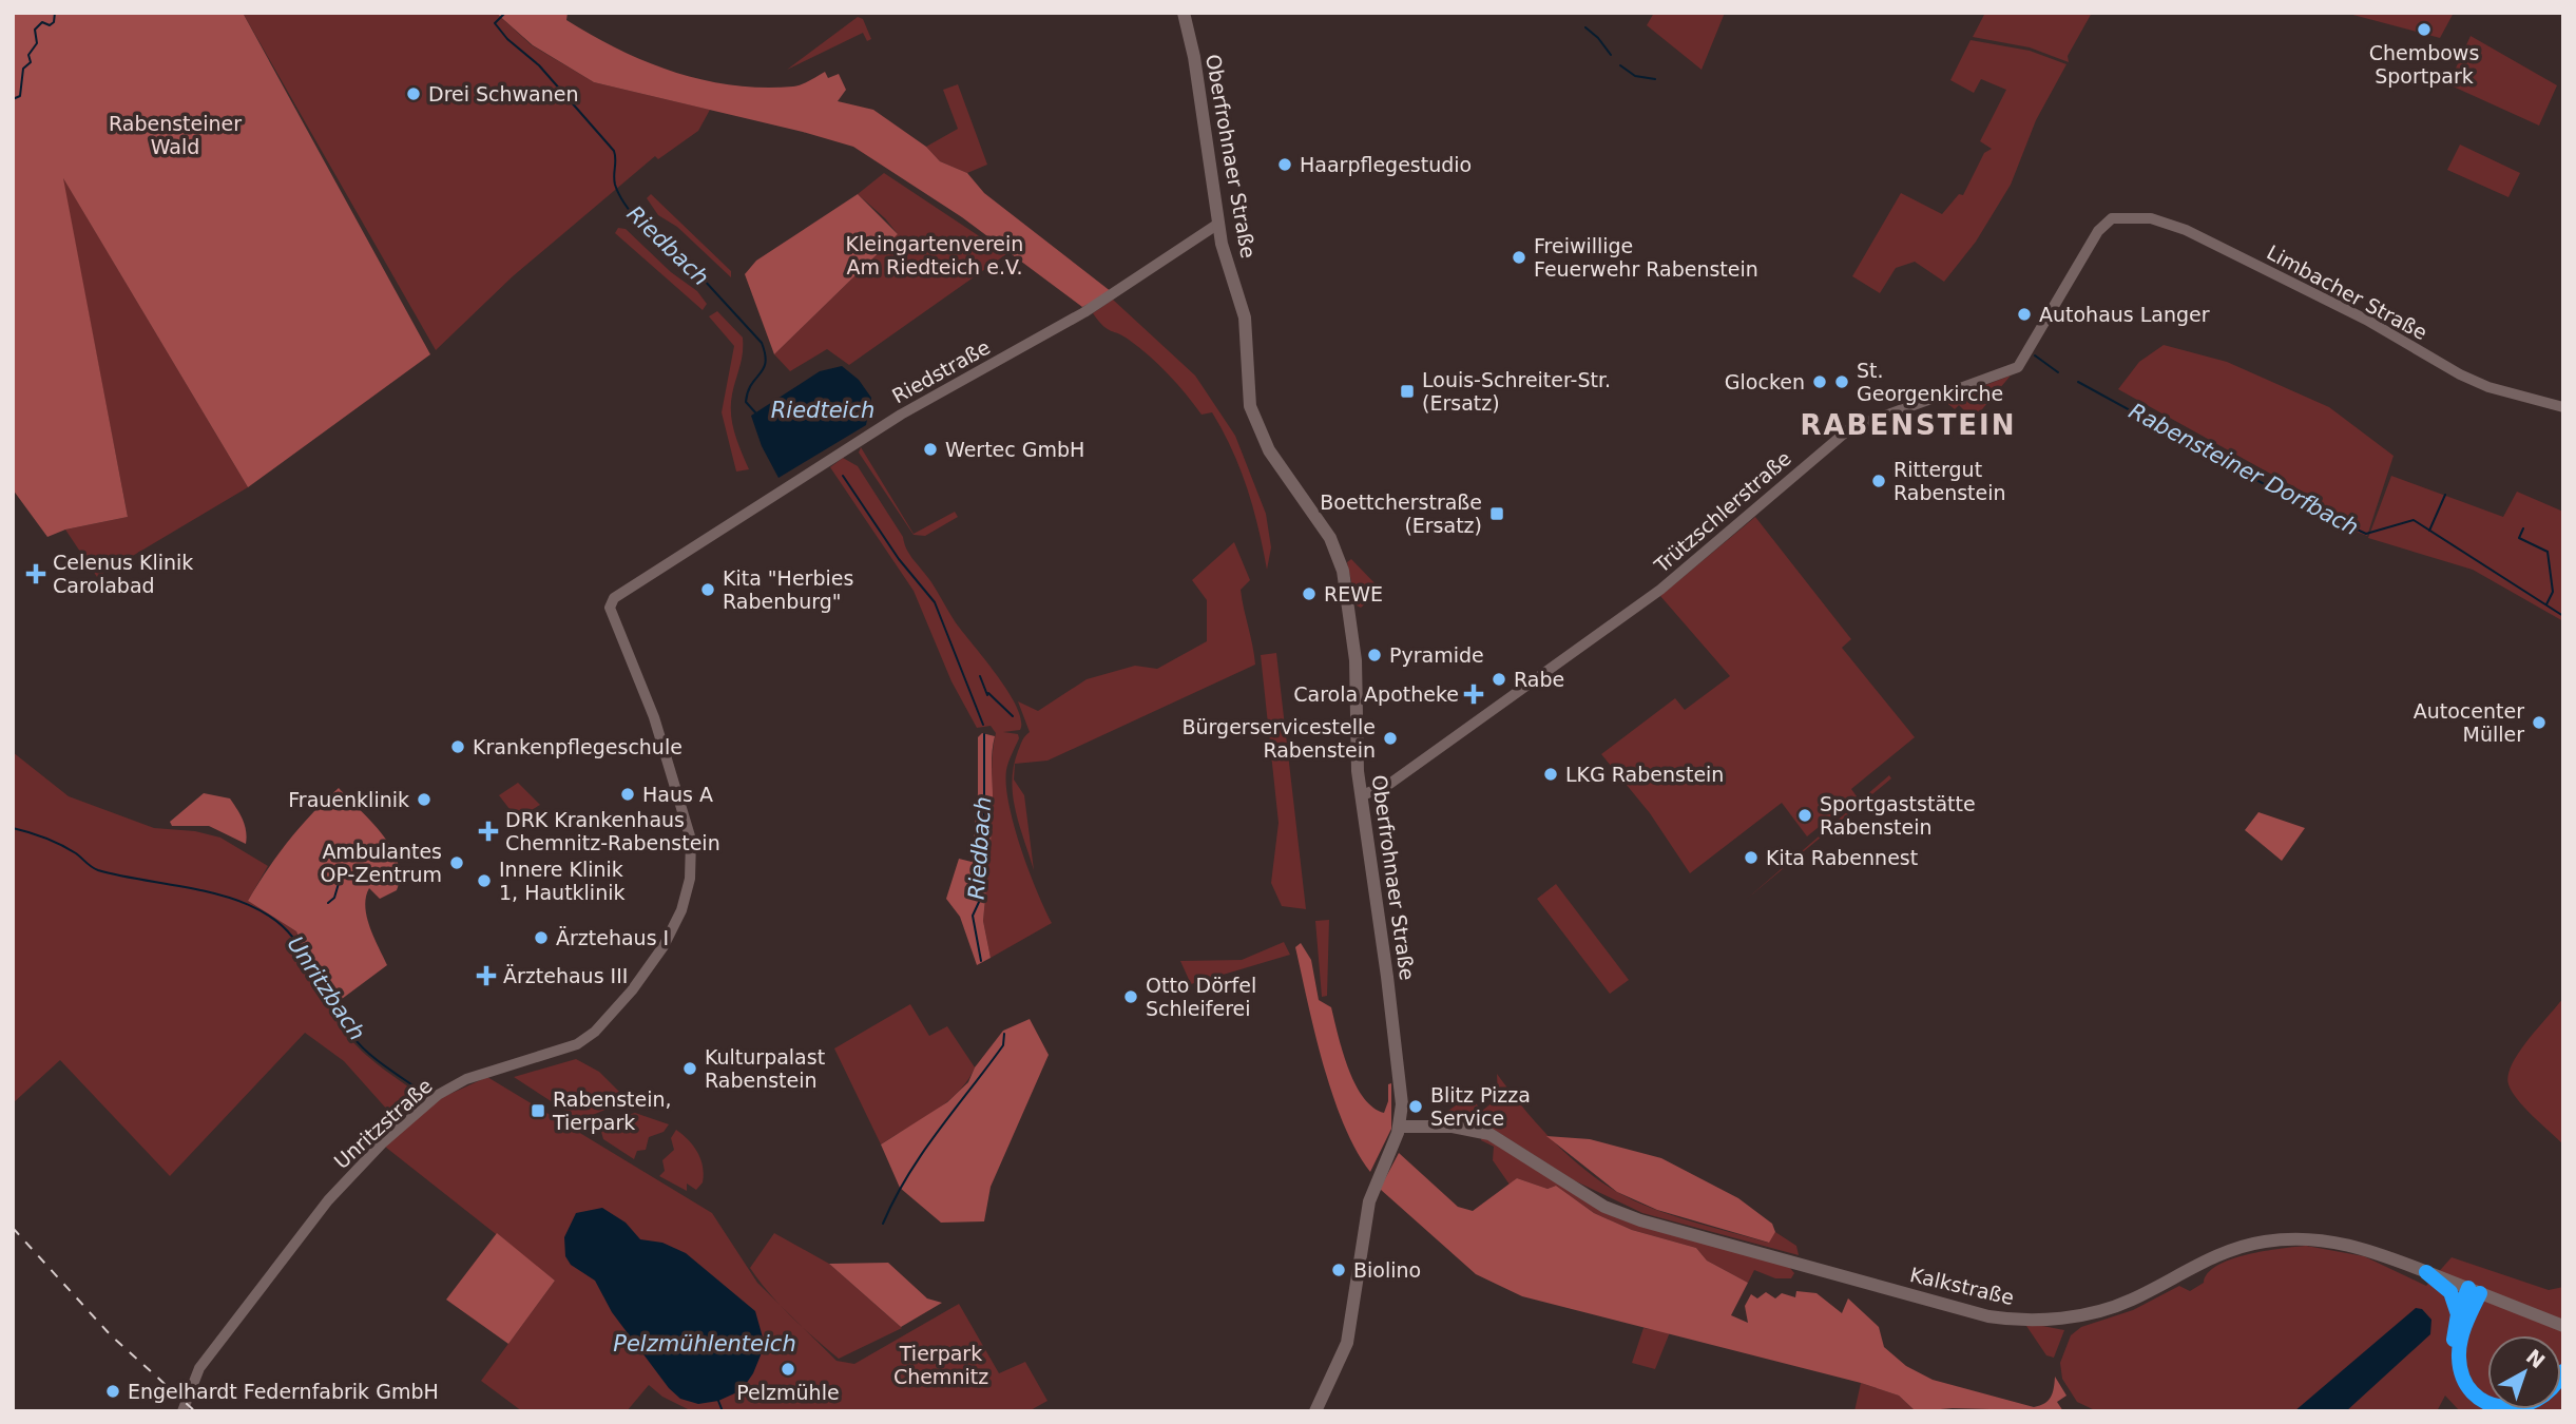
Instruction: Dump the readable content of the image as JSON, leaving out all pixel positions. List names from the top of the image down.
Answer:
{
  "streets": {
    "main road": ["Oberfrohnaer Straße", "Kalkstraße"],
    "street": [
      "Limbacher Straße",
      "Riedstraße",
      "Trützschlerstraße",
      "Unritzstraße"
    ]
  },
  "crossings": [
    ["Oberfrohnaer Straße", "Riedstraße"],
    ["Oberfrohnaer Straße", "Trützschlerstraße"],
    ["Oberfrohnaer Straße", "Kalkstraße"],
    ["Limbacher Straße", "Trützschlerstraße"],
    ["Riedstraße", "Unritzstraße"]
  ],
  "districts": ["RABENSTEIN"],
  "water": [
    "Riedbach",
    "Riedteich",
    "Rabensteiner Dorfbach",
    "Unritzbach",
    "Pelzmühlenteich"
  ],
  "parks": ["Rabensteiner Wald", "Kleingartenverein Am Riedteich e.V.", "Tierpark Chemnitz"],
  "places": {
    "other": [
      "Chembows Sportpark",
      "Drei Schwanen",
      "Haarpflegestudio",
      "Freiwillige Feuerwehr Rabenstein",
      "Autohaus Langer",
      "Glocken",
      "St. Georgenkirche",
      "Wertec GmbH",
      "Rittergut Rabenstein",
      "Kita \"Herbies Rabenburg\"",
      "REWE",
      "Pyramide",
      "Rabe",
      "Autocenter Müller",
      "Bürgerservicestelle Rabenstein",
      "Krankenpflegeschule",
      "LKG Rabenstein",
      "Haus A",
      "Frauenklinik",
      "Sportgaststätte Rabenstein",
      "Kita Rabennest",
      "Ambulantes OP-Zentrum",
      "Innere Klinik 1, Hautklinik",
      "Ärztehaus I",
      "Otto Dörfel Schleiferei",
      "Kulturpalast Rabenstein",
      "Blitz Pizza Service",
      "Biolino",
      "Pelzmühle",
      "Engelhardt Federnfabrik GmbH"
    ],
    "transit": ["Louis-Schreiter-Str. (Ersatz)", "Boettcherstraße (Ersatz)", "Rabenstein, Tierpark"],
    "health": [
      "Celenus Klinik Carolabad",
      "Carola Apotheke",
      "DRK Krankenhaus Chemnitz-Rabenstein",
      "Ärztehaus III"
    ]
  },
  "north": "top right"
}
